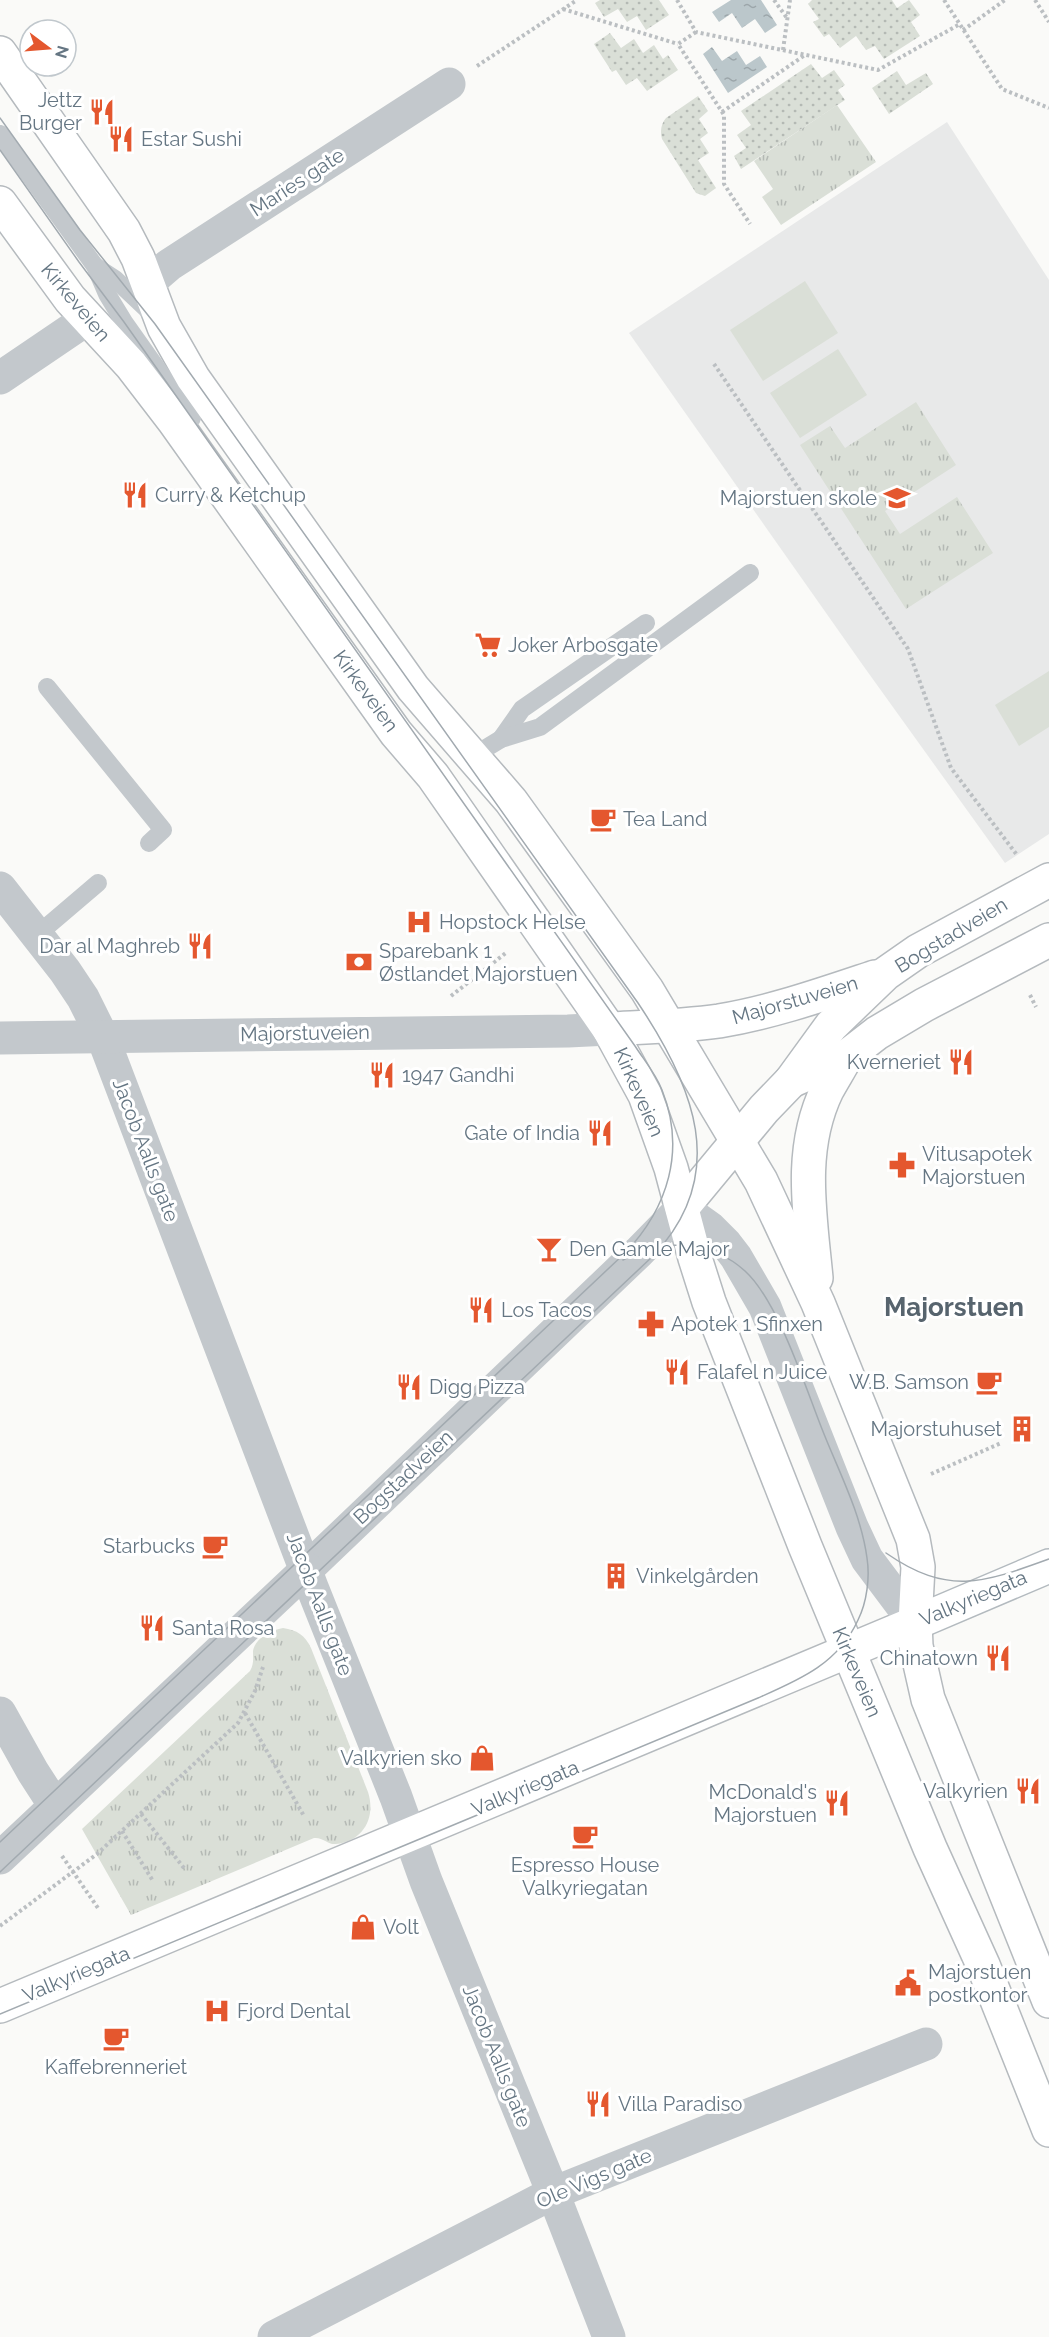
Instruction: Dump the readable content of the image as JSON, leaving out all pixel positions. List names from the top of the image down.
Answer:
{
  "streets": {
    "main road": [
      "Kirkeveien",
      "Bogstadveien",
      "Majorstuveien",
      "Valkyriegata"
    ],
    "street": ["Maries gate", "Jacob Aalls gate", "Ole Vigs gate"]
  },
  "crossings": [
    ["Maries gate", "Kirkeveien"],
    ["Kirkeveien", "Bogstadveien"],
    ["Kirkeveien", "Majorstuveien"],
    ["Kirkeveien", "Valkyriegata"],
    ["Bogstadveien", "Majorstuveien"],
    ["Bogstadveien", "Jacob Aalls gate"],
    ["Majorstuveien", "Jacob Aalls gate"],
    ["Jacob Aalls gate", "Valkyriegata"],
    ["Jacob Aalls gate", "Ole Vigs gate"]
  ],
  "districts": ["Majorstuen"],
  "places": {
    "restaurant": [
      "Jettz Burger",
      "Estar Sushi",
      "Curry & Ketchup",
      "Dar al Maghreb",
      "Kverneriet",
      "1947 Gandhi",
      "Gate of India",
      "Los Tacos",
      "Falafel n Juice",
      "Digg Pizza",
      "Santa Rosa",
      "Chinatown",
      "Valkyrien",
      "McDonald's Majorstuen",
      "Villa Paradiso"
    ],
    "school or university": ["Majorstuen skole"],
    "supermarket": ["Joker Arbosgate"],
    "cafe": [
      "Tea Land",
      "W.B. Samson",
      "Starbucks",
      "Espresso House Valkyriegatan",
      "Kaffebrenneriet"
    ],
    "hospital": ["Hopstock Helse", "Fjord Dental"],
    "bank": ["Sparebank 1 Østlandet Majorstuen"],
    "pharmacy": ["Vitusapotek Majorstuen", "Apotek 1 Sfinxen"],
    "bar": ["Den Gamle Major"],
    "building": ["Majorstuhuset", "Vinkelgården"],
    "shop": ["Valkyrien sko", "Volt"],
    "public building": ["Majorstuen postkontor"]
  },
  "north": "right"
}
